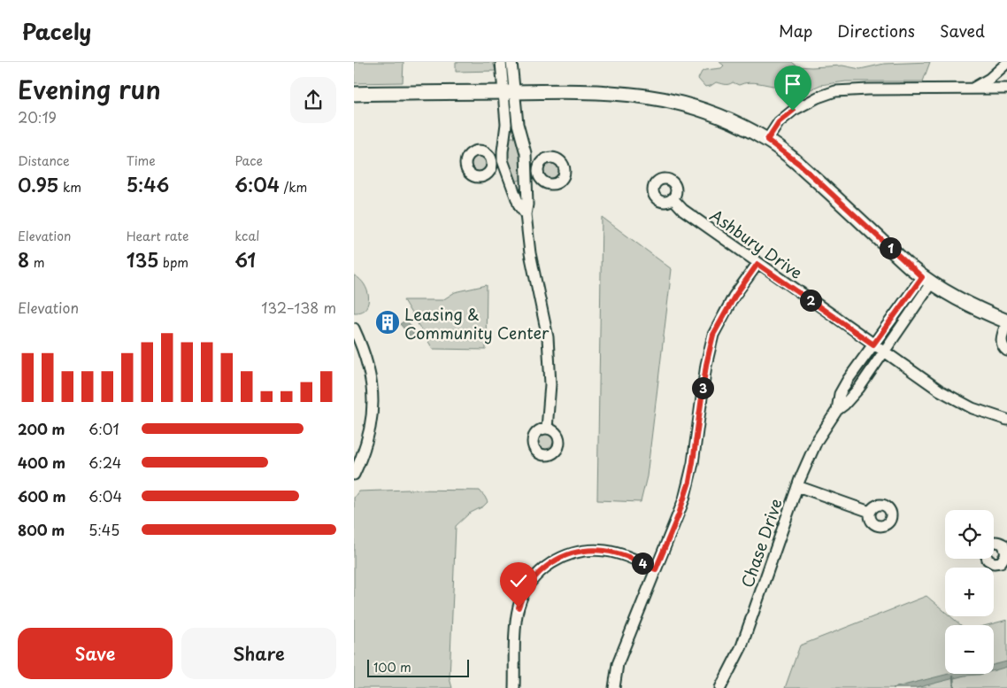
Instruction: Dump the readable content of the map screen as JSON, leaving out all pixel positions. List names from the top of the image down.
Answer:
{
  "streets": {
    "street": ["Ashbury Drive", "Chase Drive"]
  },
  "crossings": [
    ["Ashbury Drive", "Chase Drive"]
  ],
  "places": {
    "building": ["Leasing & Community Center"]
  },
  "scale_bar": "100 m",
  "page": {
    "header": "Pacely",
    "nav": ["Map", "Directions", "Saved"],
    "heading": ["Evening run", "20:19"],
    "stats": [
      ["Distance", "0.95 km"],
      ["Time", "5:46"],
      ["Pace", "6:04 /km"],
      ["Elevation", "8 m"],
      ["Heart rate", "135 bpm"],
      ["kcal", "61"]
    ],
    "pins": [
      "1",
      "2",
      "3",
      "4"
    ],
    "chart": ["Elevation", "132–138 m"],
    "list": [
      {
        "name": "200 m",
        "note": "6:01"
      },
      {
        "name": "400 m",
        "note": "6:24"
      },
      {
        "name": "600 m",
        "note": "6:04"
      },
      {
        "name": "800 m",
        "note": "5:45"
      }
    ],
    "map_buttons": ["+", "−"],
    "buttons": ["Save", "Share"],
    "scale": "100 m"
  }
}
